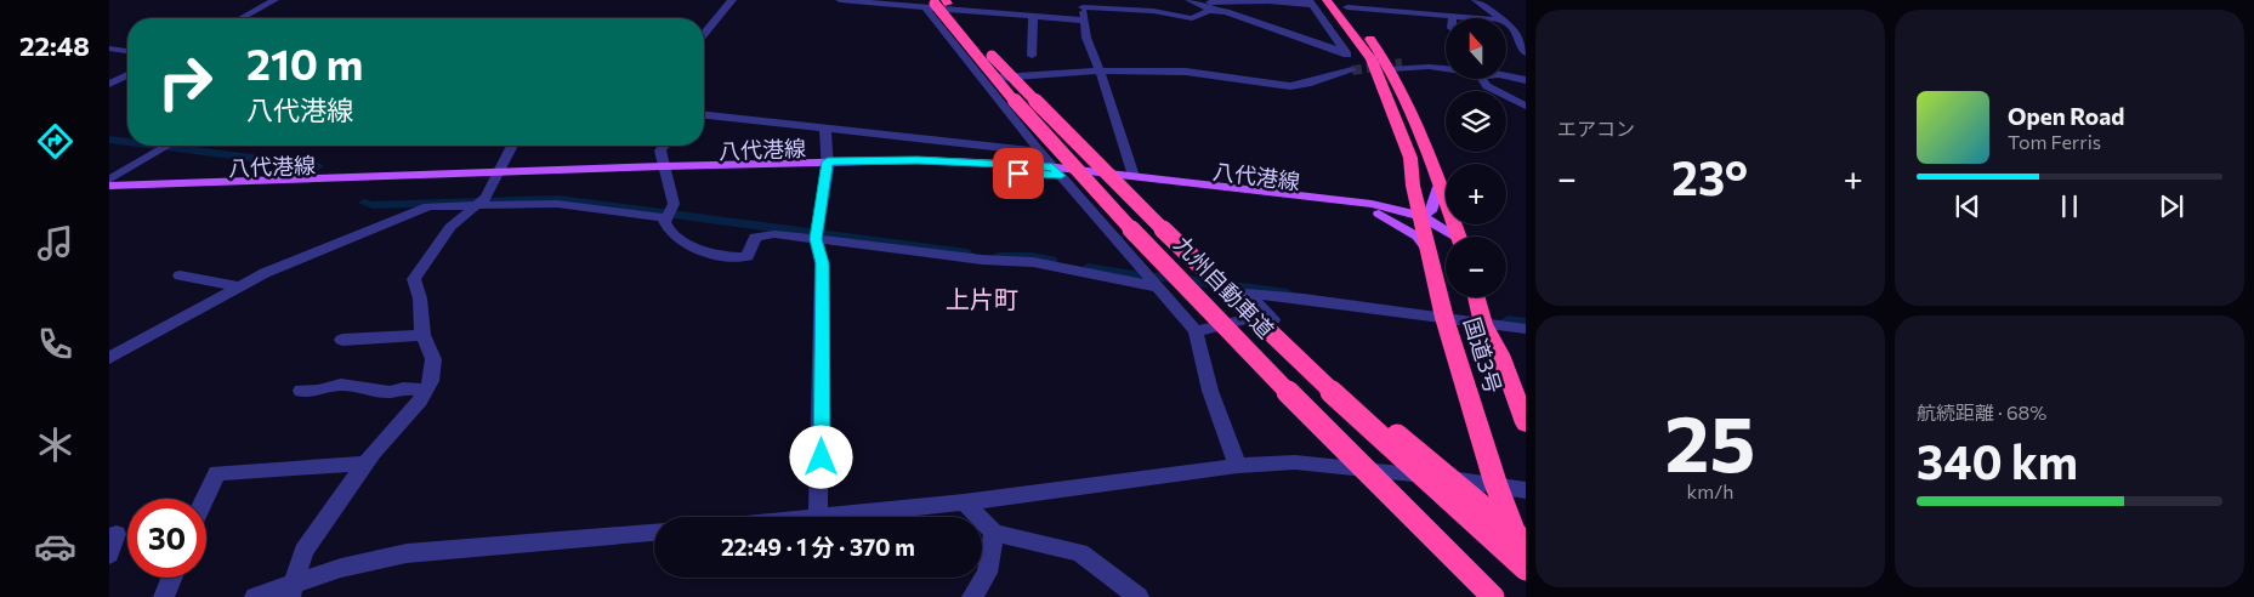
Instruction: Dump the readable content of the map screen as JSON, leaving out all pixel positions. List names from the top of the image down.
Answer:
{
  "streets": {
    "highway": ["九州自動車道", "国道3号"],
    "main road": ["八代港線"]
  },
  "crossings": [
    ["八代港線", "国道3号"]
  ],
  "districts": ["上片町"],
  "north": "top",
  "page": {
    "tabs": "22:48",
    "tile": [
      "エアコン",
      ["25", "km/h"],
      ["航続距離 · 68%", "340 km"]
    ],
    "map_buttons": ["+", "−"],
    "turn": ["210 m", "八代港線"],
    "song": ["Open Road", "Tom Ferris"],
    "heat": ["−", "23°", "+"],
    "limit": "30",
    "trip": "22:49 · 1 分 · 370 m"
  }
}
